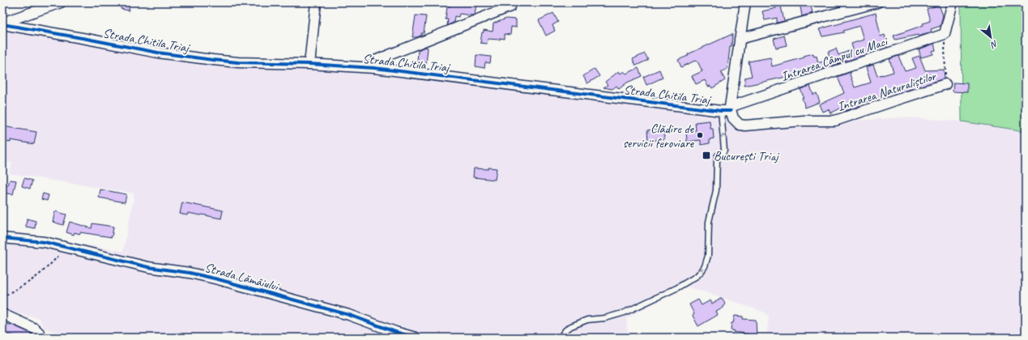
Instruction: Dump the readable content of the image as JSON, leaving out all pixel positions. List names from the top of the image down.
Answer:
{
  "streets": {
    "street": [
      "Strada Chitila Triaj",
      "Intrarea Câmpul cu Maci",
      "Intrarea Naturaliștilor",
      "Strada Lămâiului"
    ]
  },
  "crossings": [
    ["Strada Chitila Triaj", "Intrarea Câmpul cu Maci"],
    ["Strada Chitila Triaj", "Intrarea Naturaliștilor"],
    ["Intrarea Câmpul cu Maci", "Intrarea Naturaliștilor"]
  ],
  "places": {
    "other": ["Clădire de servicii feroviare"],
    "transit": ["București Triaj"]
  },
  "north": "bottom right"
}
